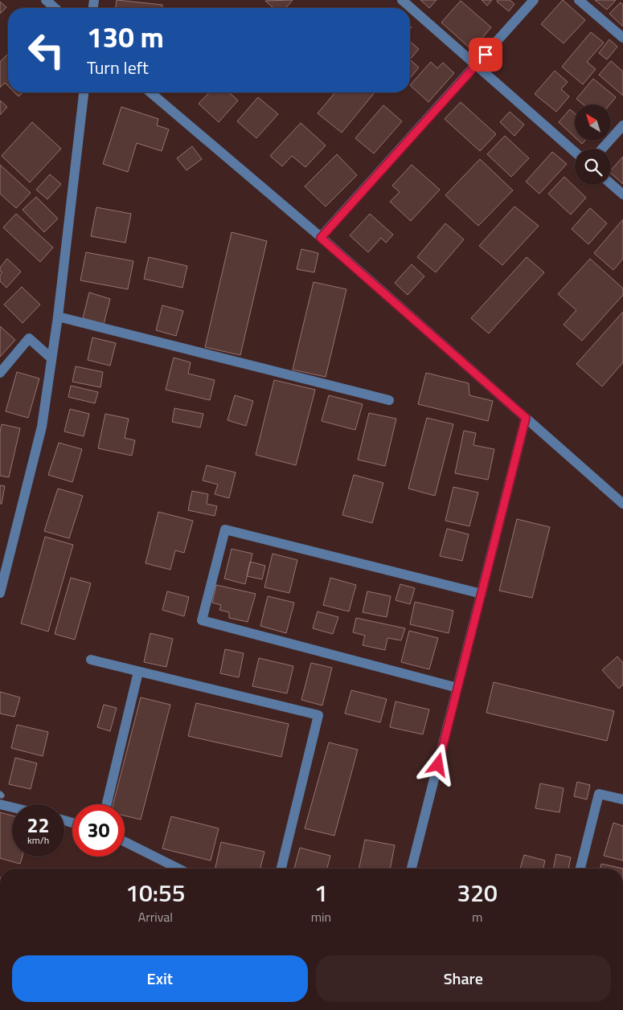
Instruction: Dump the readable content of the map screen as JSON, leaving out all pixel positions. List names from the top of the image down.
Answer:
{
  "north": "top left",
  "page": {
    "turn": ["130 m", "Turn left"],
    "speed": "22 km/h",
    "limit": "30",
    "eta": [
      "10:55",
      "Arrival",
      "1",
      "min",
      "320",
      "m"
    ],
    "buttons": ["Exit", "Share"]
  }
}
